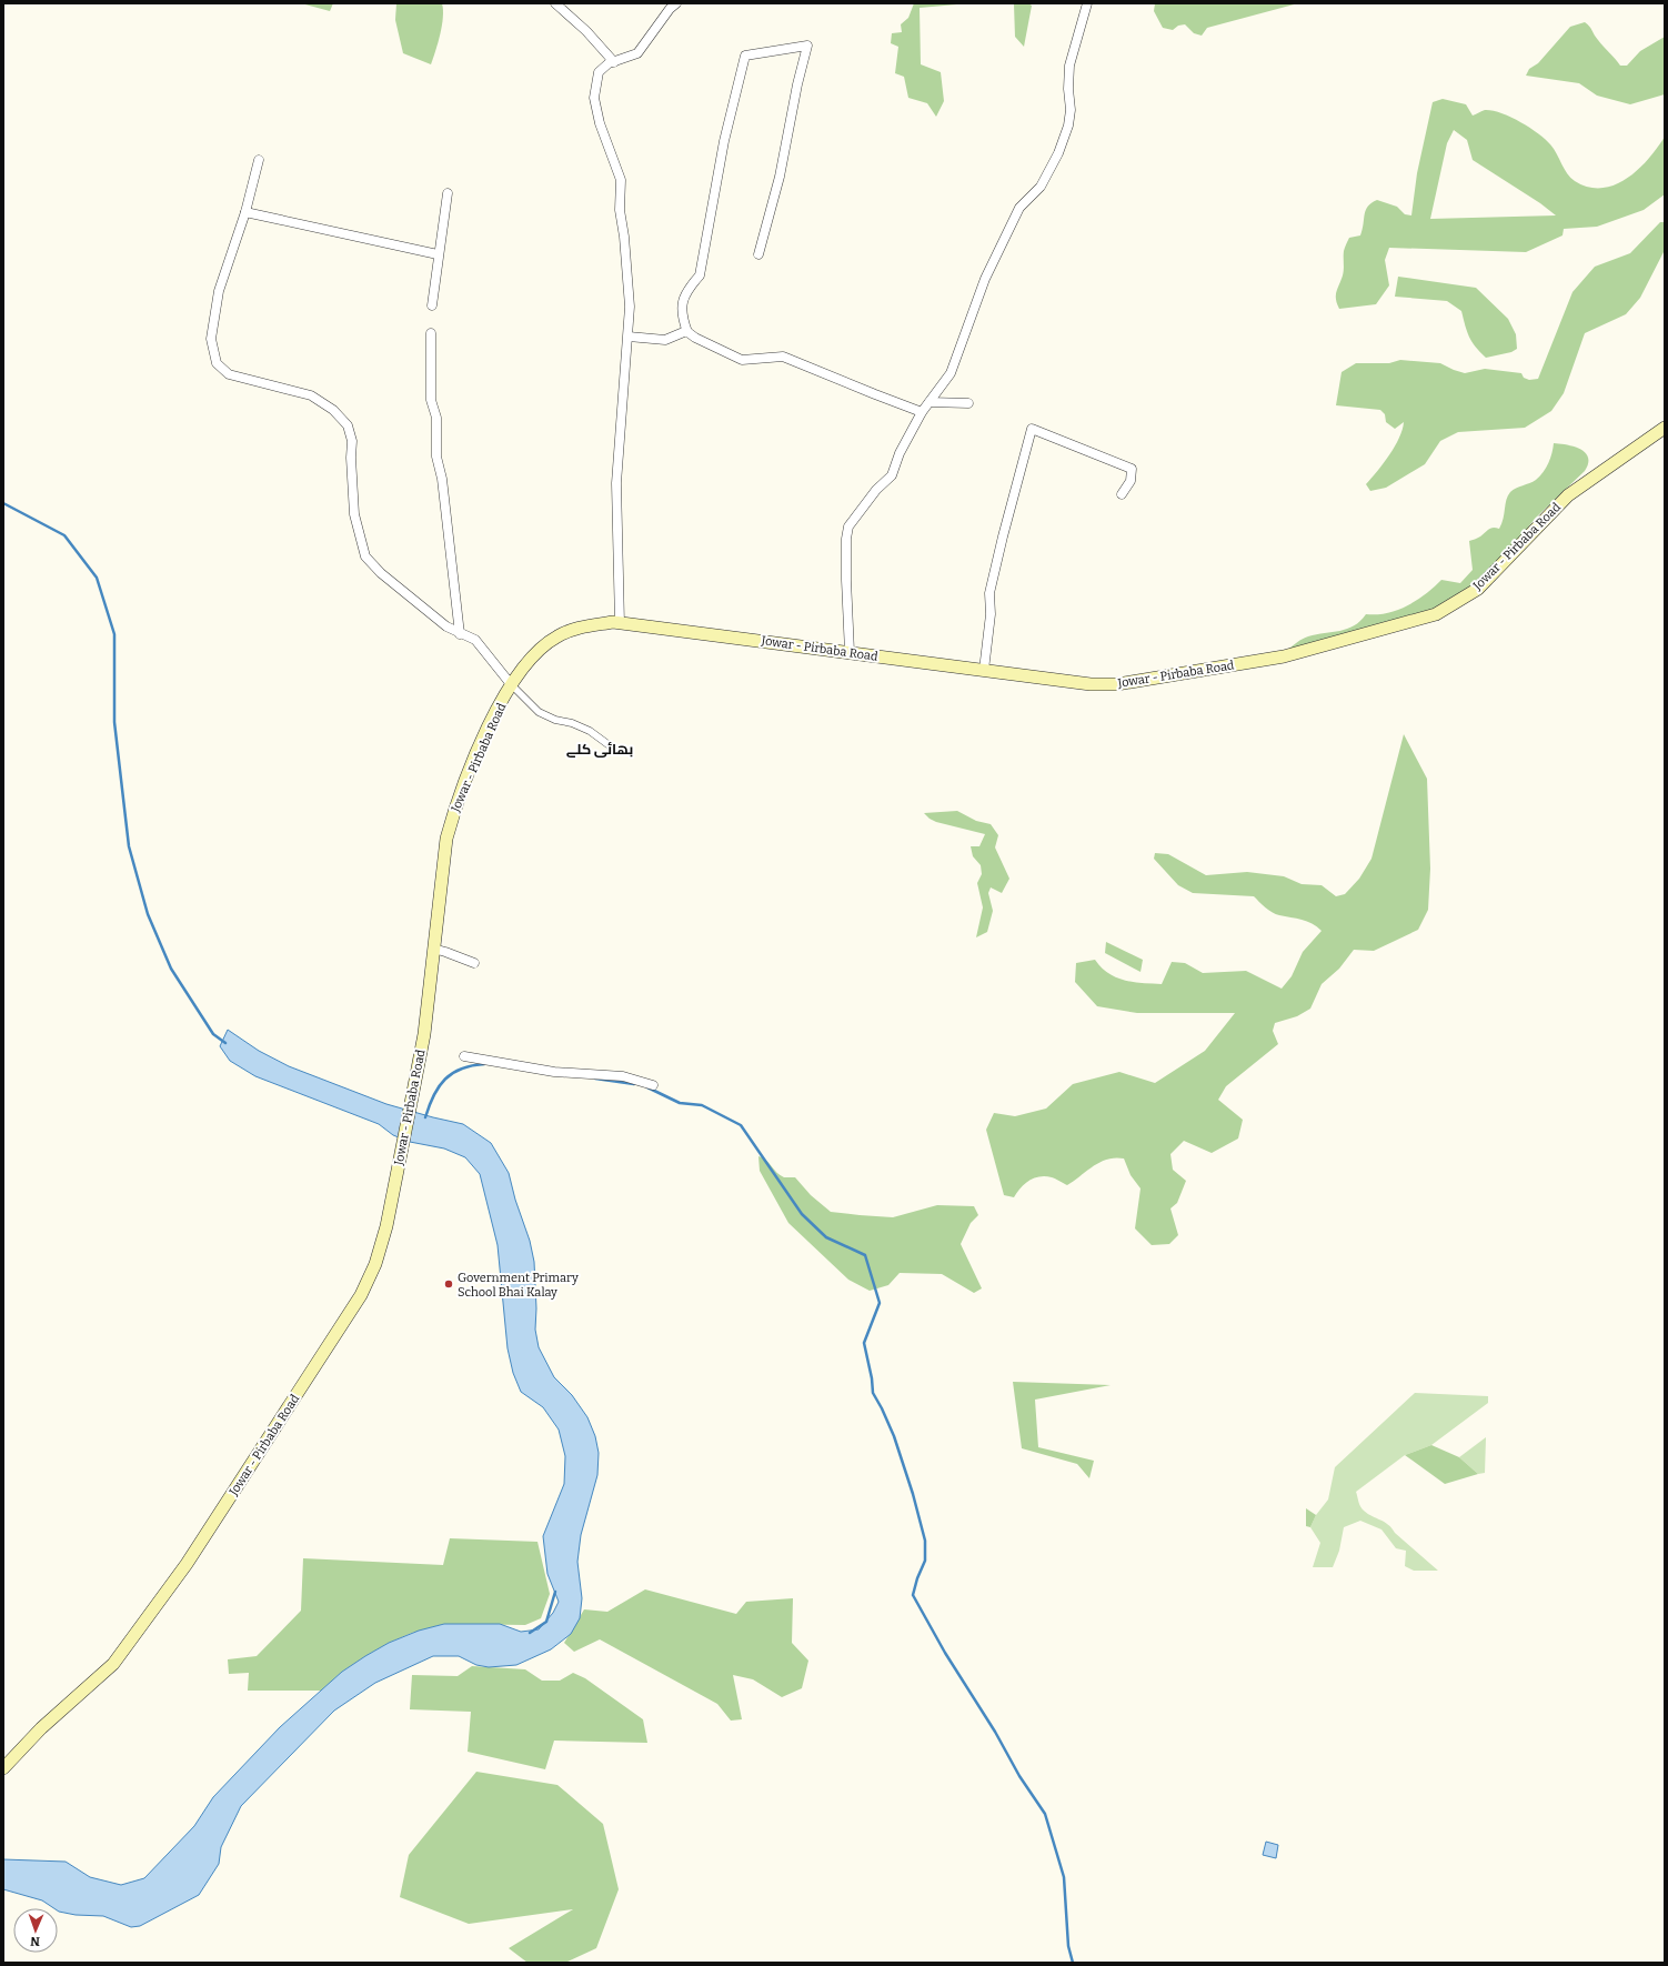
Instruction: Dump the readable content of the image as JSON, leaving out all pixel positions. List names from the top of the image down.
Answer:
{
  "streets": {
    "main road": ["Jowar - Pirbaba Road"]
  },
  "districts": ["بھائی كلے"],
  "places": ["Government Primary School Bhai Kalay"],
  "north": "bottom"
}
